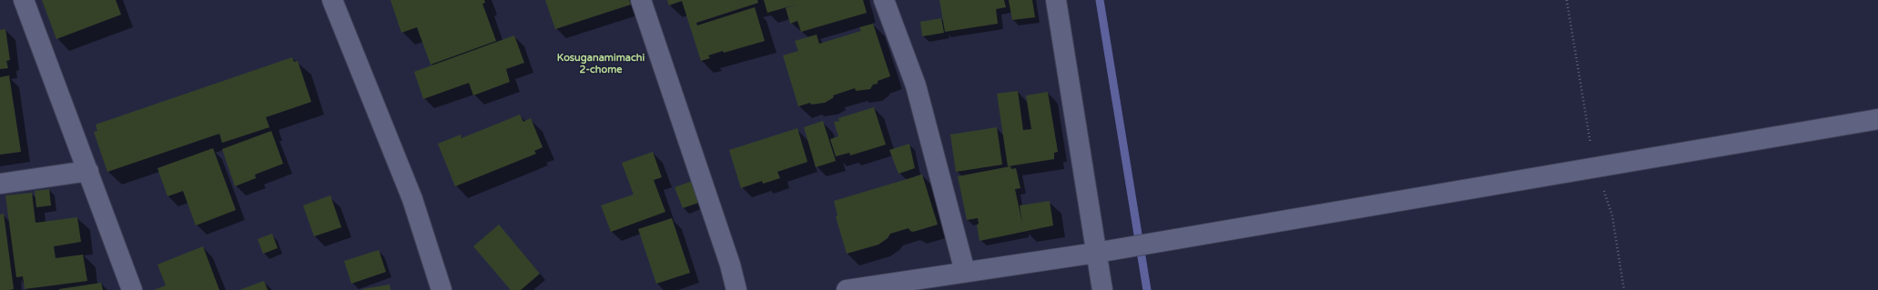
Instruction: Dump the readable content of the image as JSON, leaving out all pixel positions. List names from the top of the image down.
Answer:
{
  "districts": ["Kosuganamimachi 2-chome"]
}
